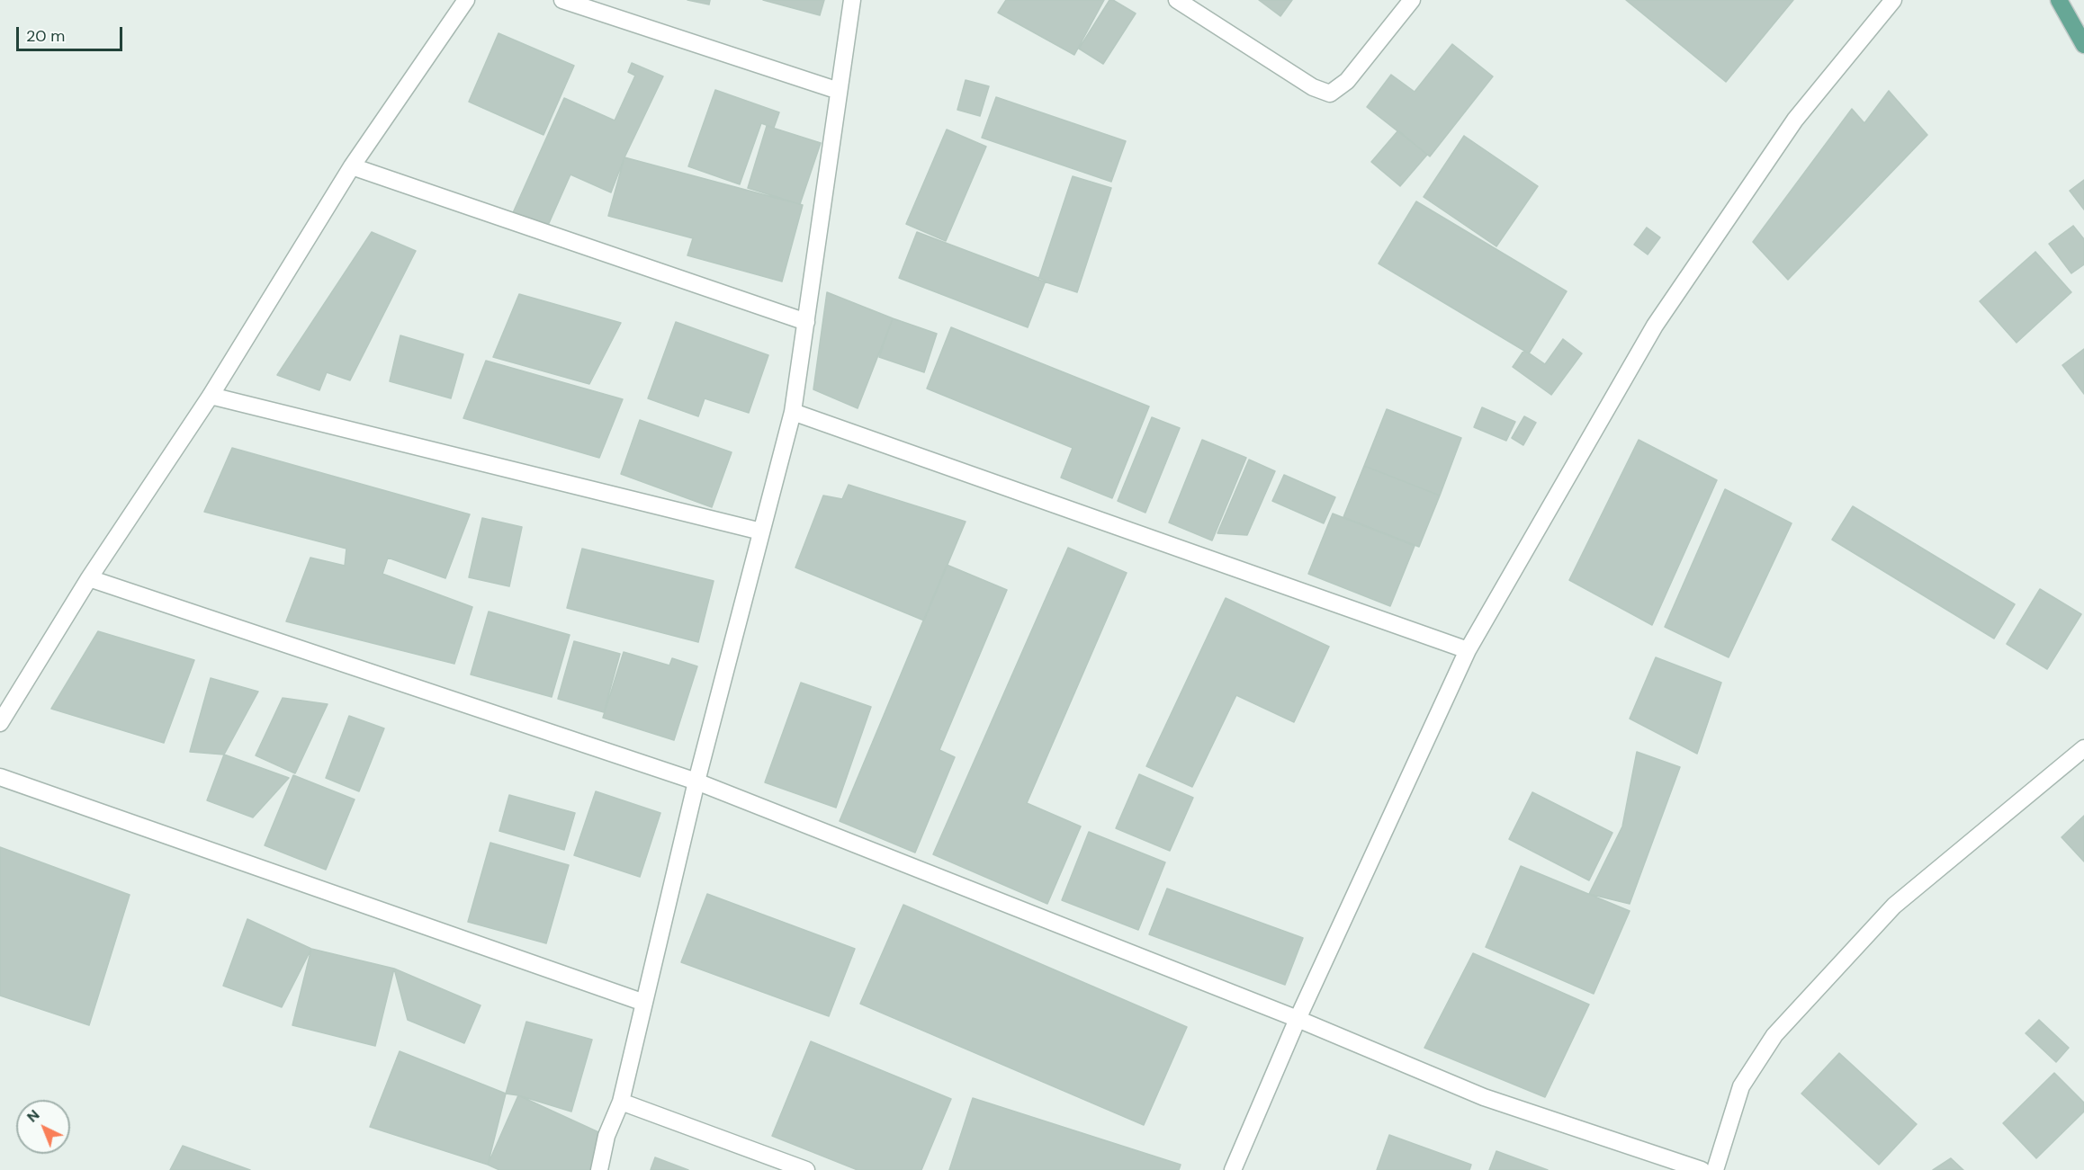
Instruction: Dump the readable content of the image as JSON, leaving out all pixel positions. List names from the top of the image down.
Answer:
{
  "scale_bar": "20 m",
  "north": "top left"
}
